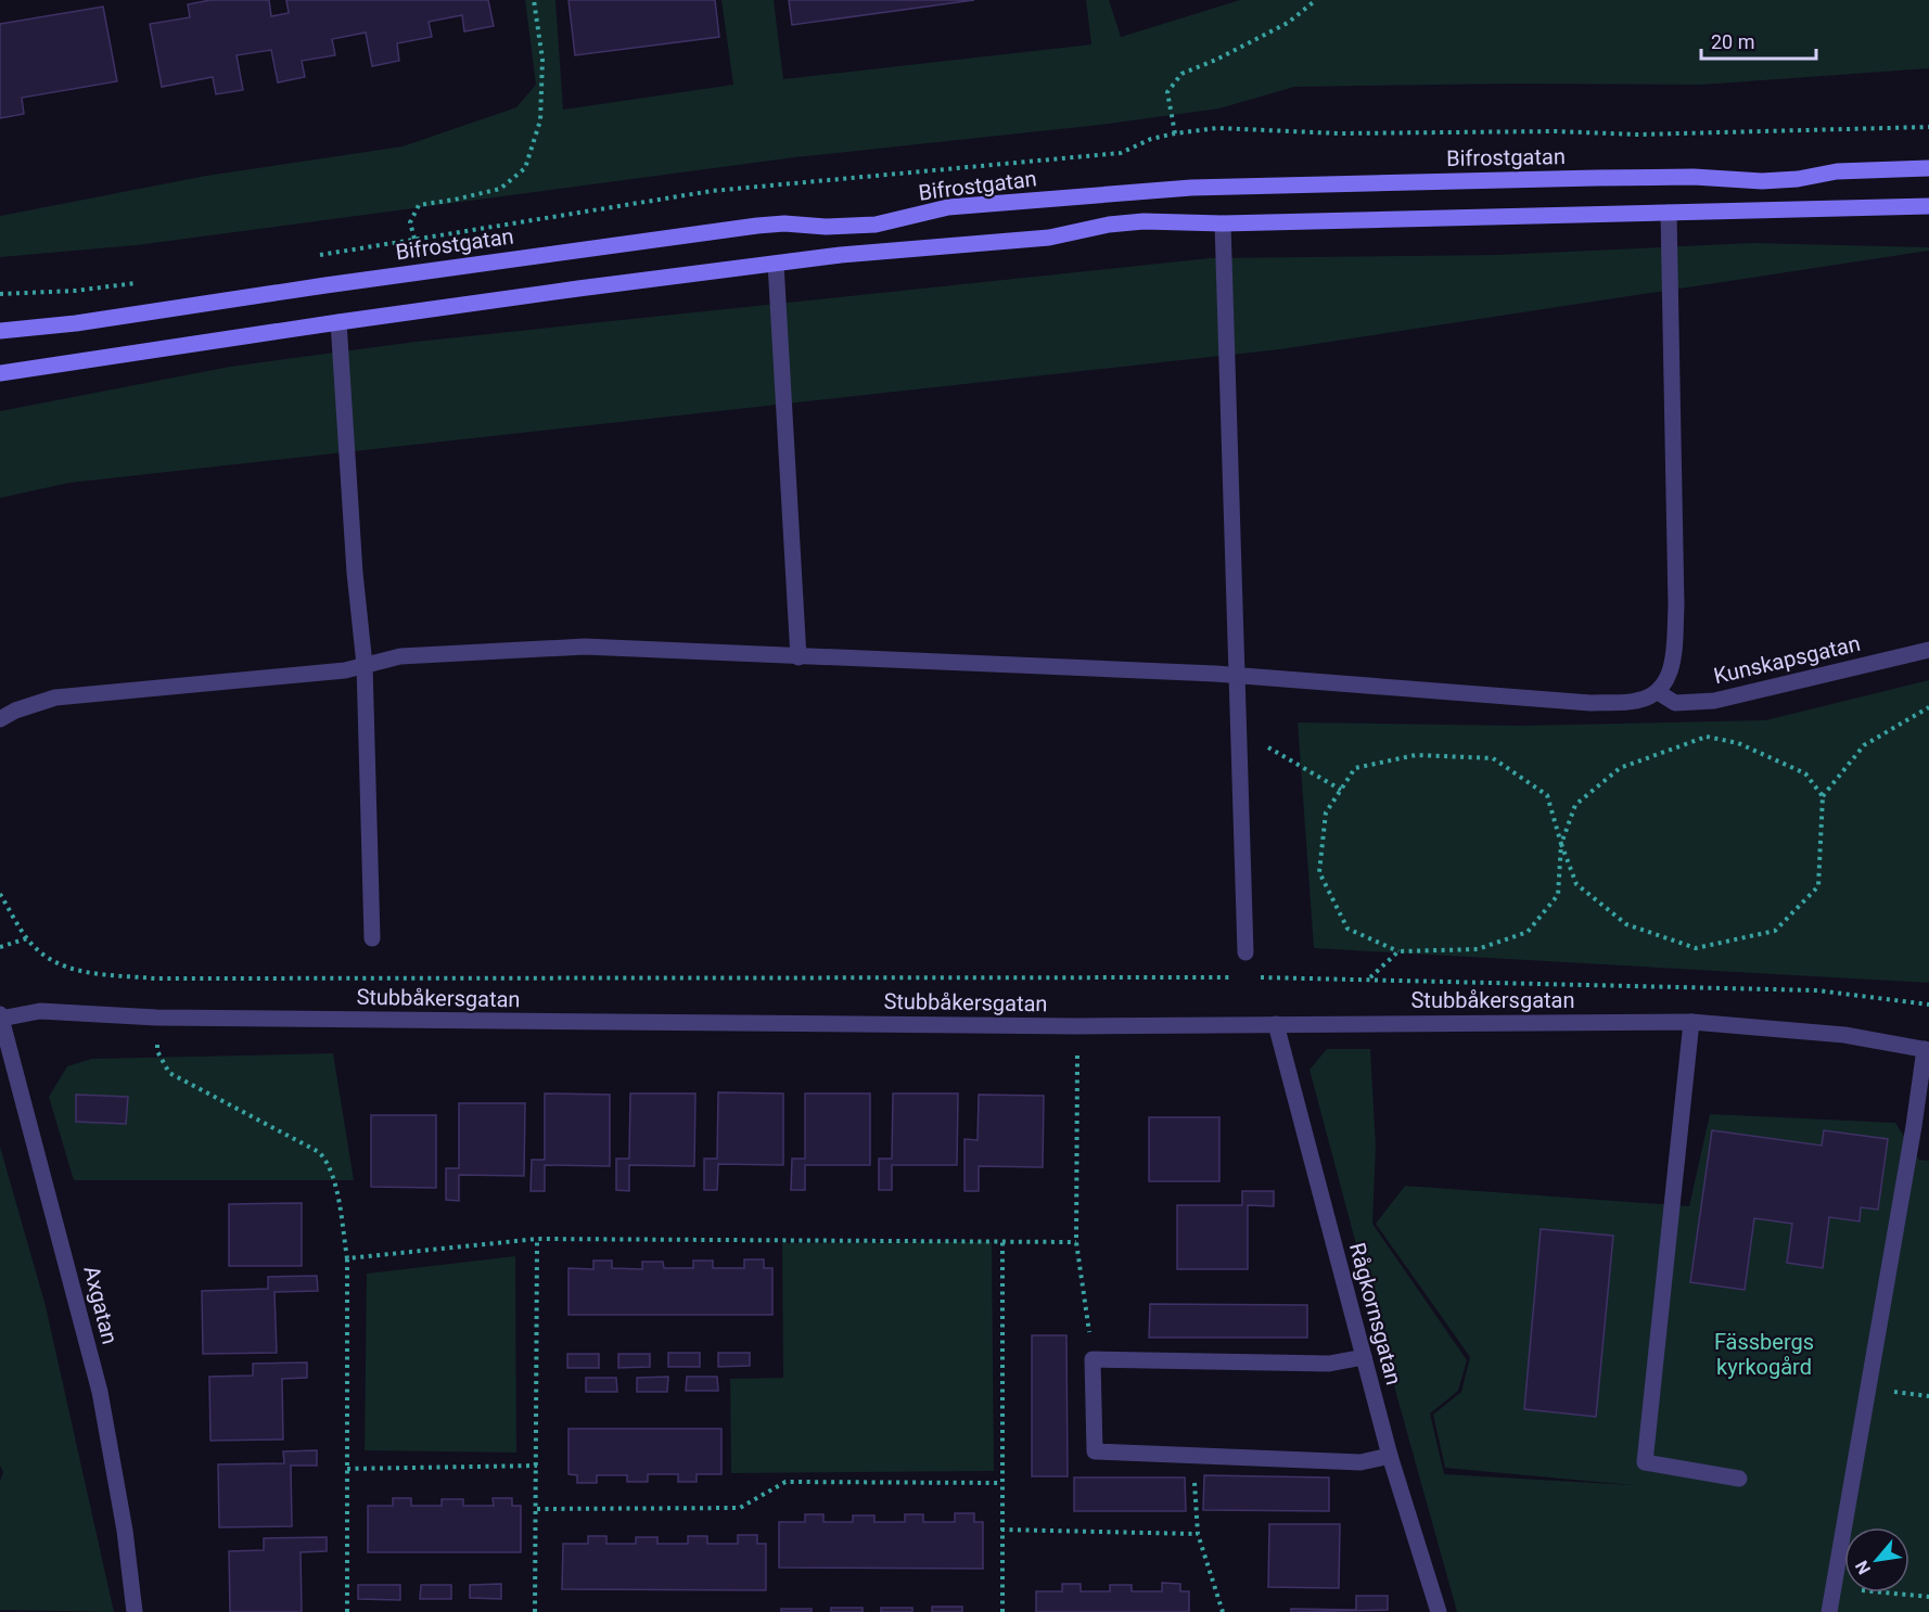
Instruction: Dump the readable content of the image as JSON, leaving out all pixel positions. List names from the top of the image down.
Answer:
{
  "streets": {
    "main road": ["Bifrostgatan"],
    "street": [
      "Kunskapsgatan",
      "Stubbåkersgatan",
      "Axgatan",
      "Rågkornsgatan"
    ]
  },
  "crossings": [
    ["Stubbåkersgatan", "Axgatan"],
    ["Stubbåkersgatan", "Rågkornsgatan"]
  ],
  "parks": ["Fässbergs kyrkogård"],
  "scale_bar": "20 m",
  "north": "bottom left"
}
